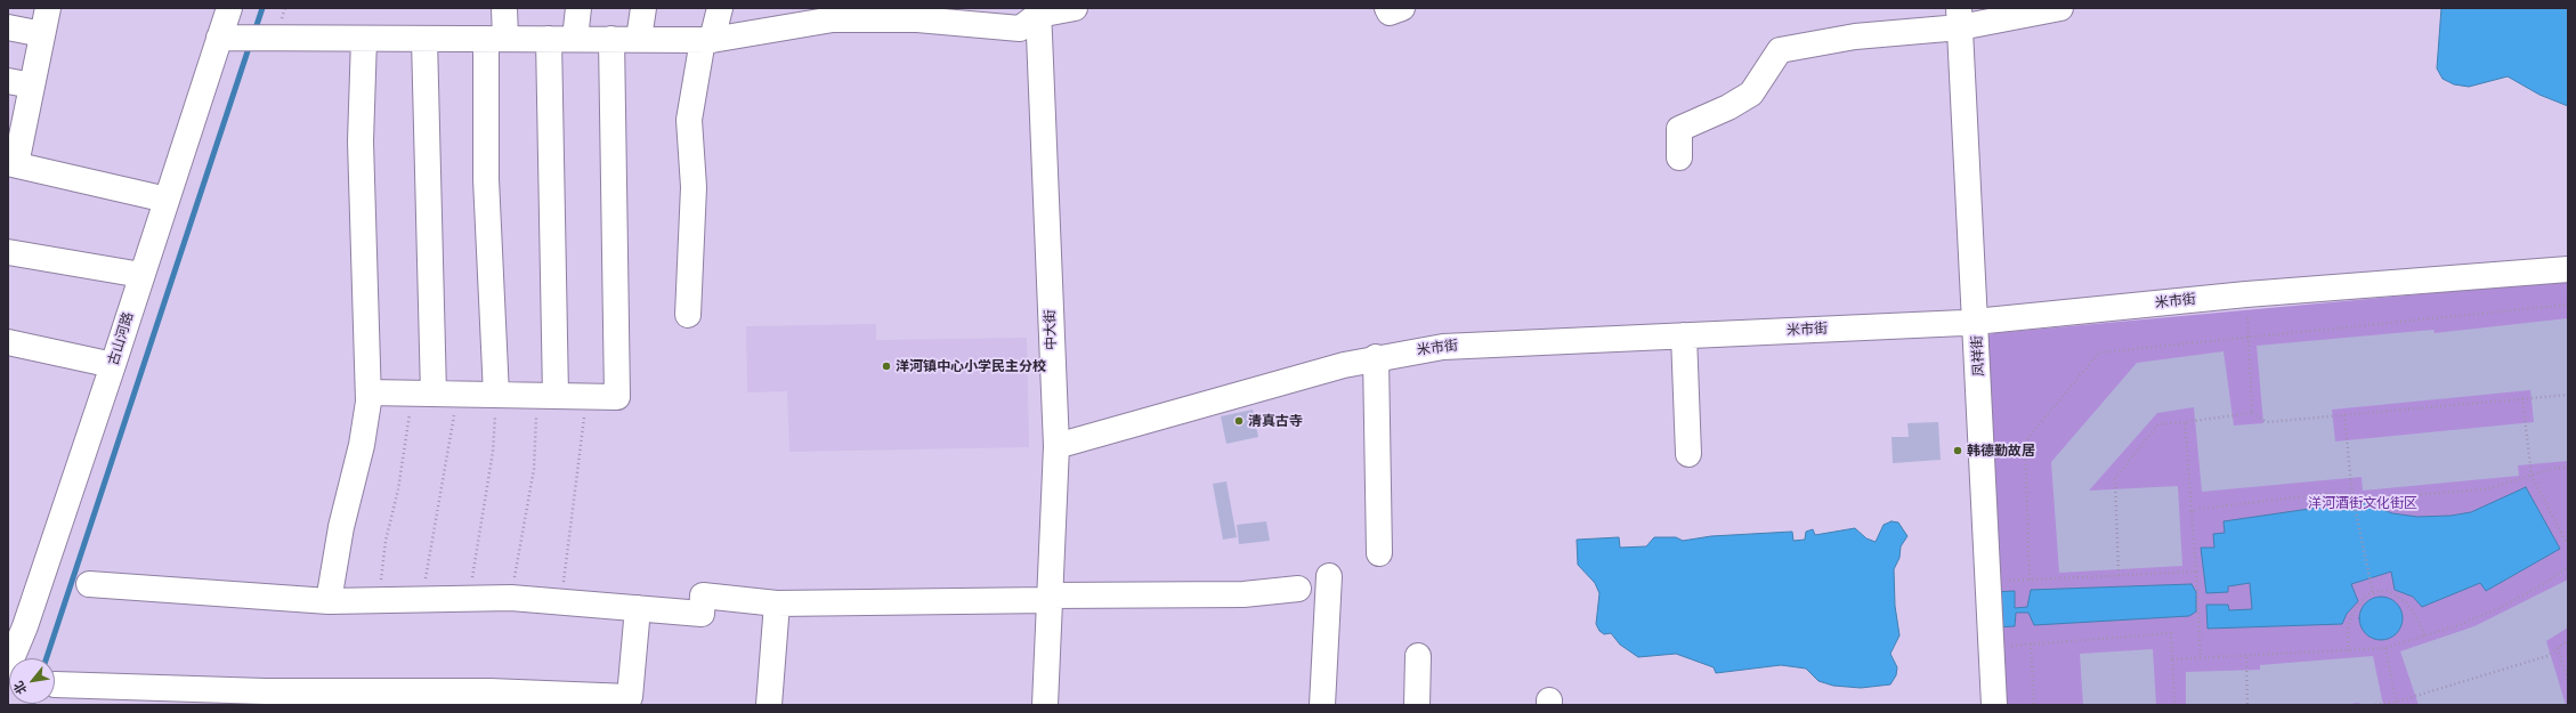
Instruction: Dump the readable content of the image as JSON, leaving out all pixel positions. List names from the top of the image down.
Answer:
{
  "streets": {
    "street": [
      "米市街",
      "中大街",
      "古山河路",
      "凤祥街"
    ]
  },
  "crossings": [
    ["米市街", "中大街"],
    ["米市街", "凤祥街"]
  ],
  "parks": ["洋河酒街文化街区"],
  "places": ["洋河镇中心小学民主分校", "清真古寺", "韩德勤故居"],
  "north": "bottom left"
}
